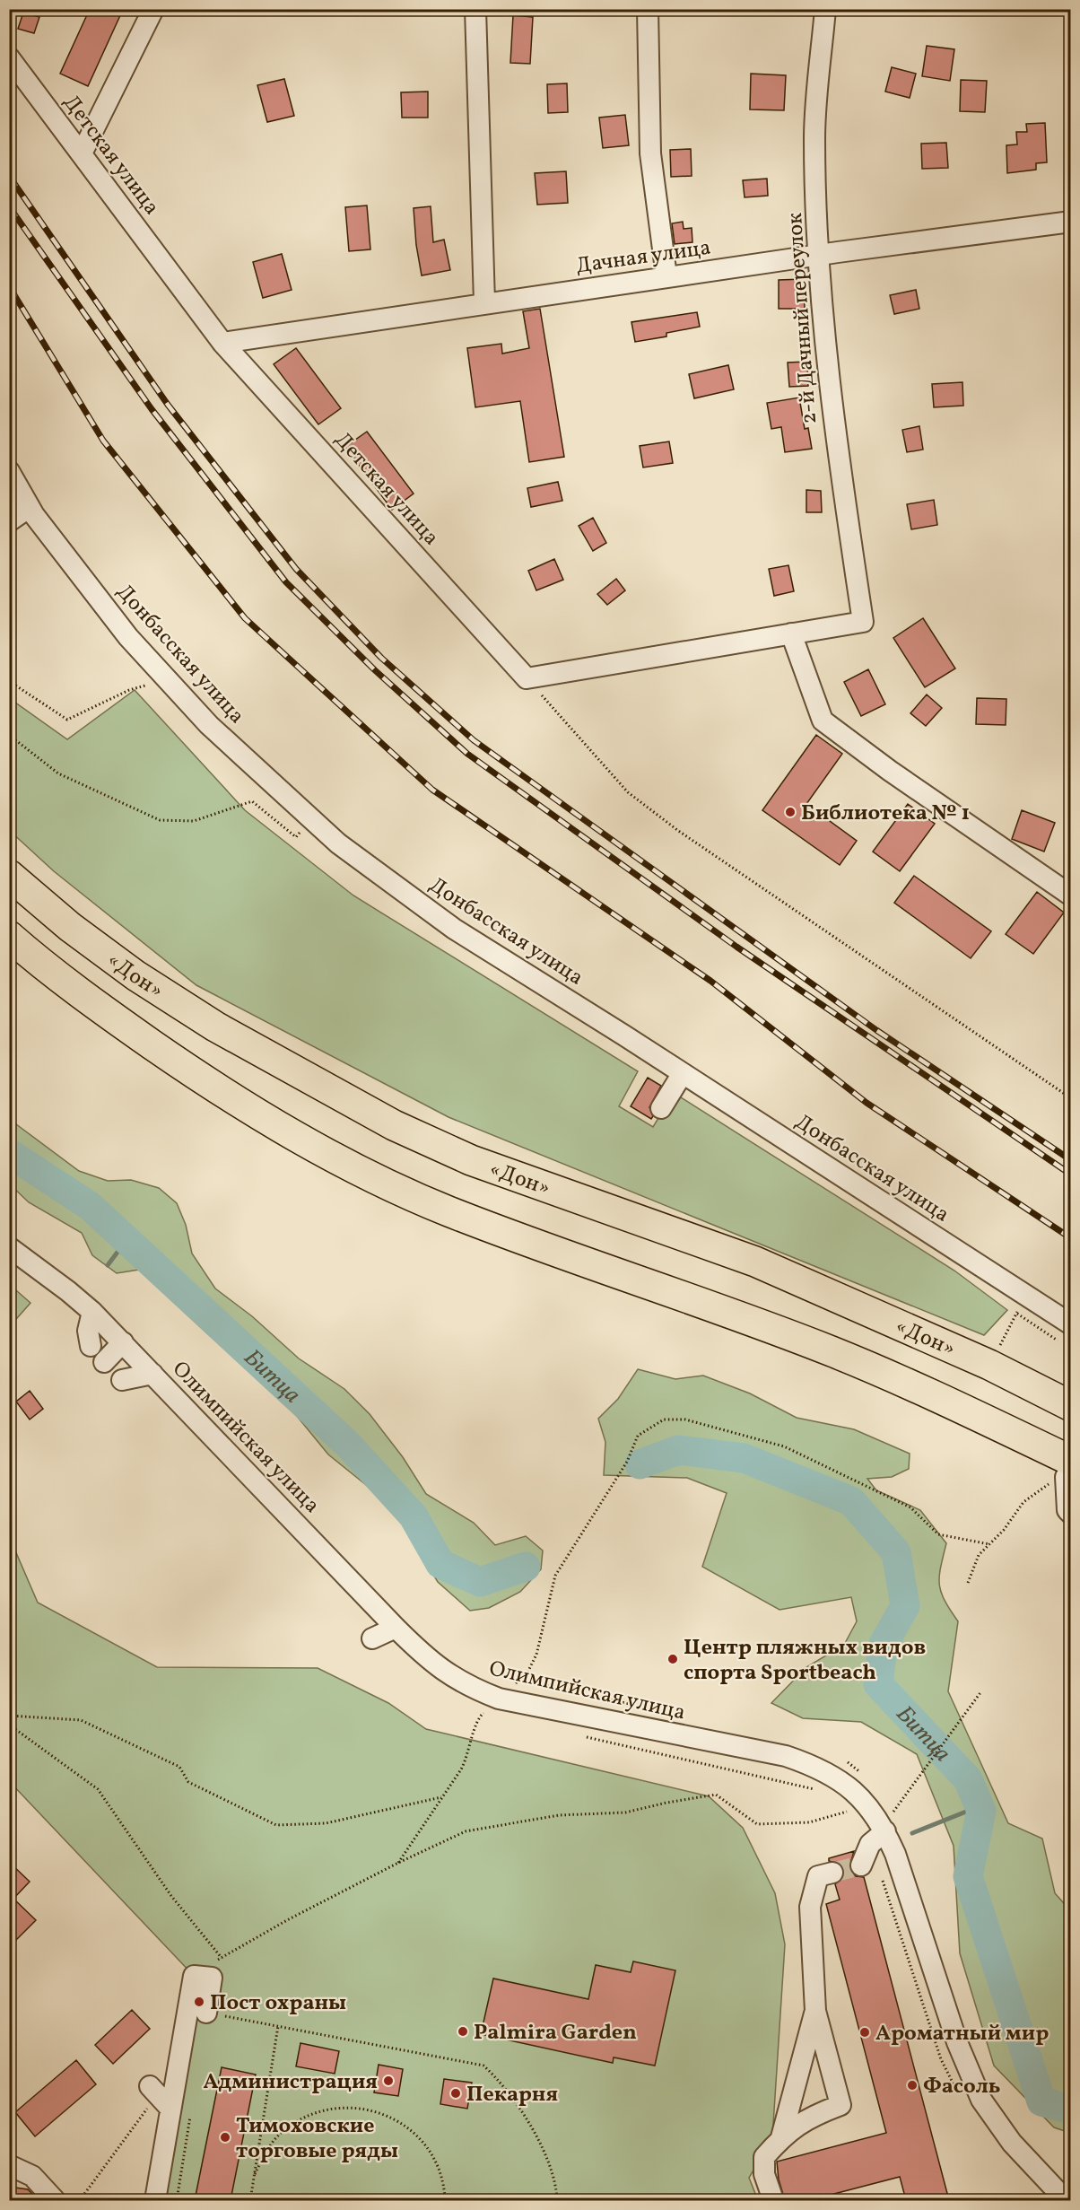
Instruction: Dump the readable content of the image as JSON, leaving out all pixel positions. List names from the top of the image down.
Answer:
{
  "streets": {
    "highway": ["«Дон»"],
    "street": [
      "Детская улица",
      "Дачная улица",
      "2-й Дачный переулок",
      "Донбасская улица",
      "Олимпийская улица"
    ]
  },
  "crossings": [
    ["Детская улица", "Дачная улица"],
    ["Дачная улица", "2-й Дачный переулок"]
  ],
  "water": ["Битца"],
  "places": [
    "Библиотека № 1",
    "Центр пляжных видов спорта Sportbeach",
    "Пост охраны",
    "Palmira Garden",
    "Ароматный мир",
    "Администрация",
    "Фасоль",
    "Пекарня",
    "Тимоховские торговые ряды"
  ]
}
